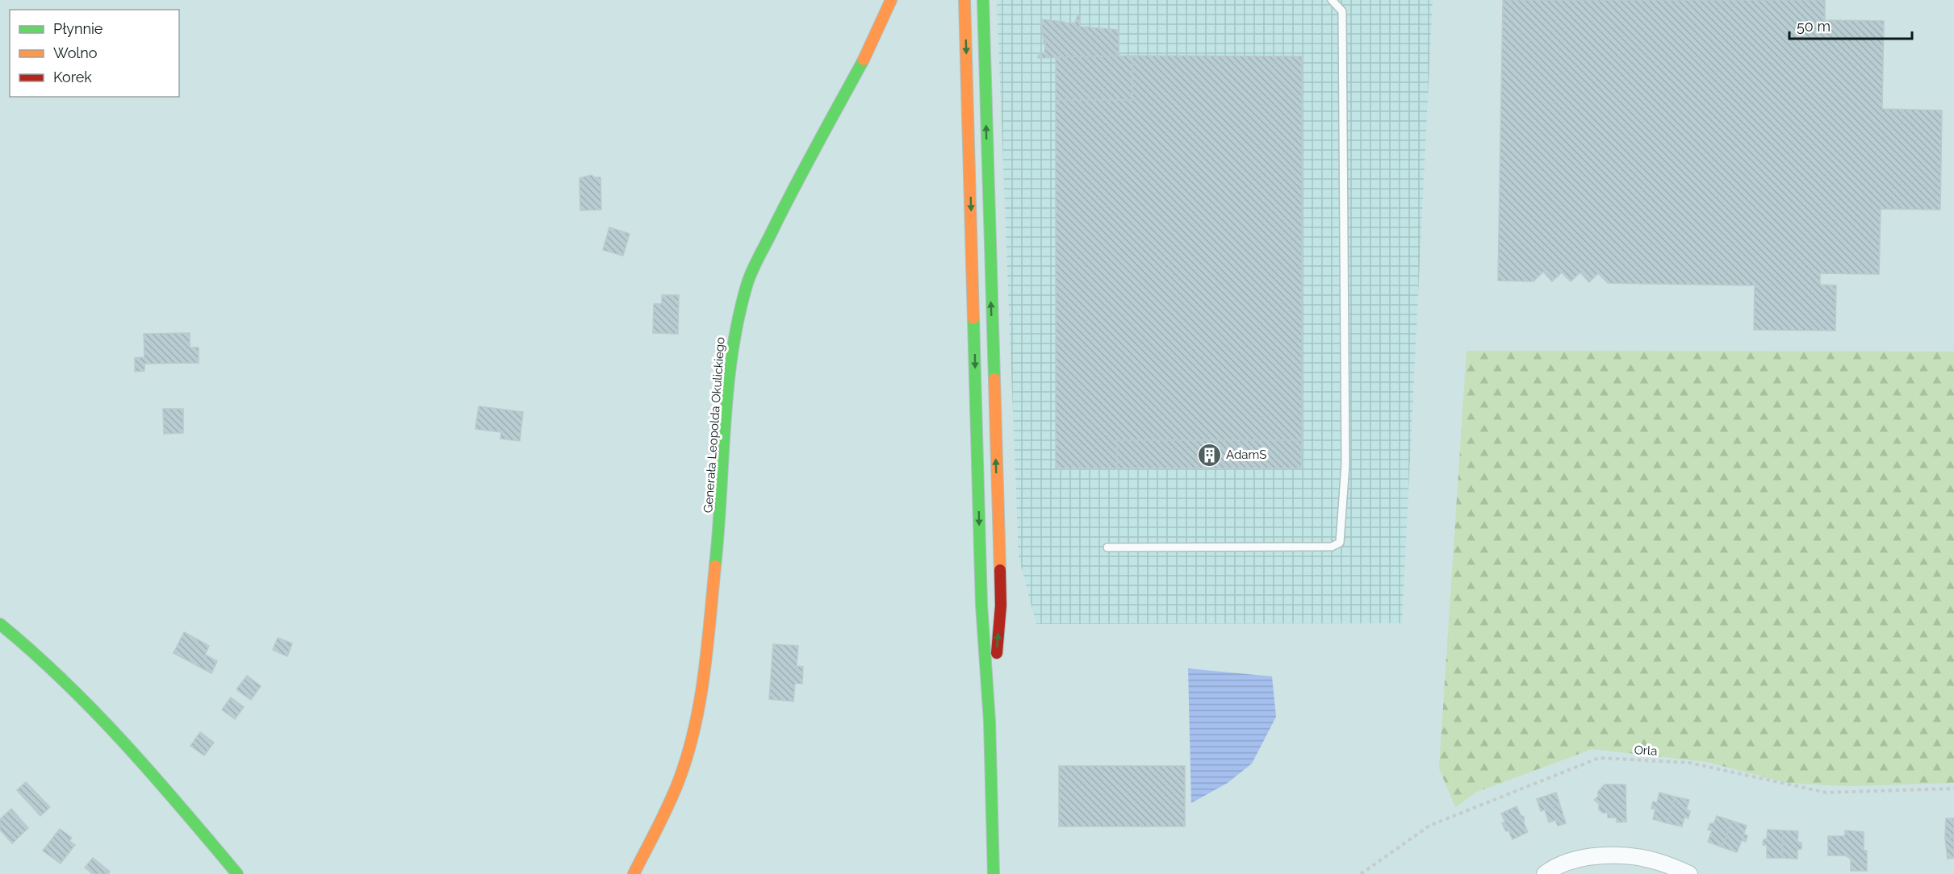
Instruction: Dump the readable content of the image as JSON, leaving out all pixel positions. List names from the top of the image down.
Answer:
{
  "streets": {
    "main road": ["Generała Leopolda Okulickiego"],
    "path": ["Orla"]
  },
  "places": {
    "building": ["AdamS"]
  },
  "legend": ["Płynnie", "Wolno", "Korek"],
  "scale_bar": "50 m"
}
